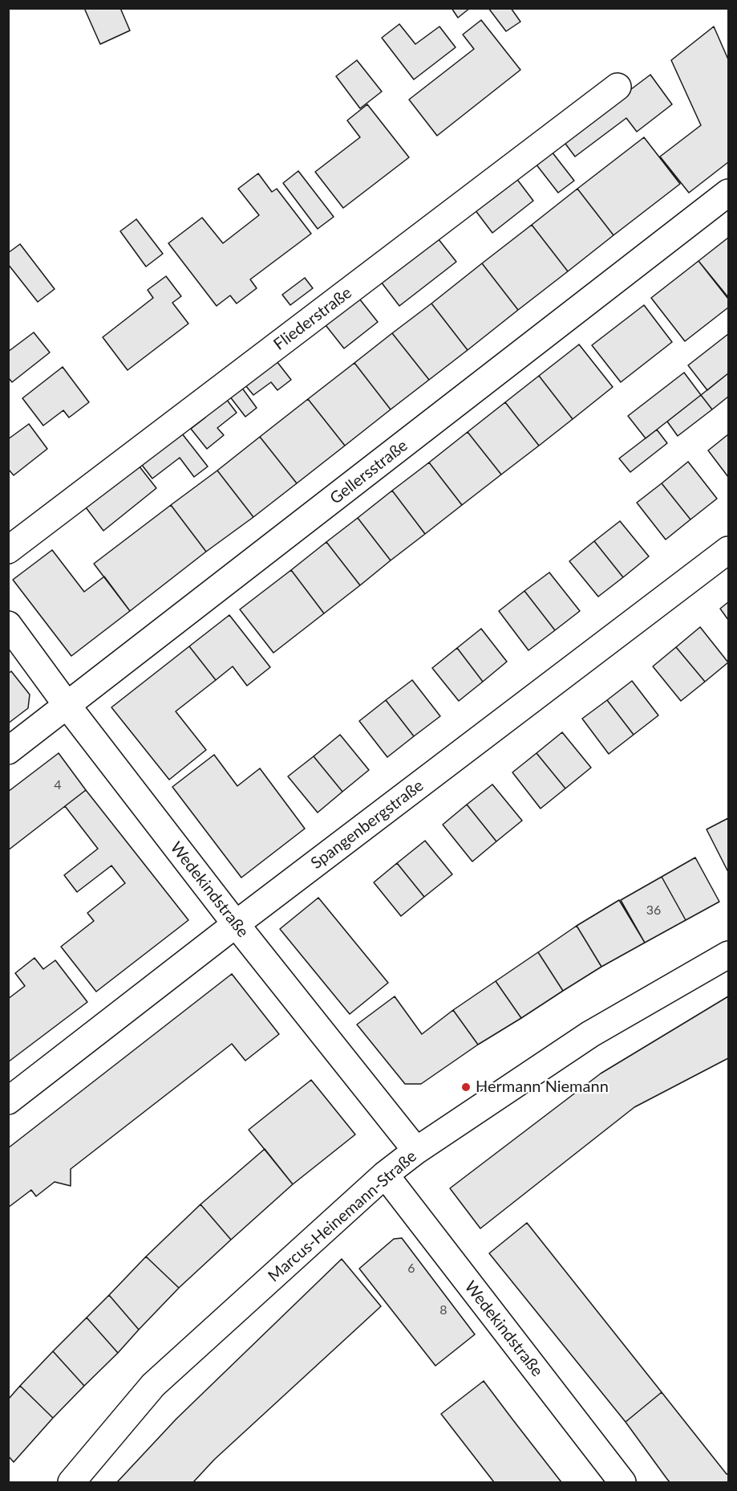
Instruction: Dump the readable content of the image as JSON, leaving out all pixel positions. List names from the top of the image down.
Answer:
{
  "streets": {
    "street": [
      "Fliederstraße",
      "Gellersstraße",
      "Spangenbergstraße",
      "Wedekindstraße",
      "Marcus-Heinemann-Straße"
    ]
  },
  "crossings": [
    ["Gellersstraße", "Wedekindstraße"],
    ["Spangenbergstraße", "Wedekindstraße"],
    ["Wedekindstraße", "Marcus-Heinemann-Straße"]
  ],
  "places": ["Hermann Niemann"],
  "house_numbers": [
    "4",
    "36",
    "6",
    "8"
  ]
}
